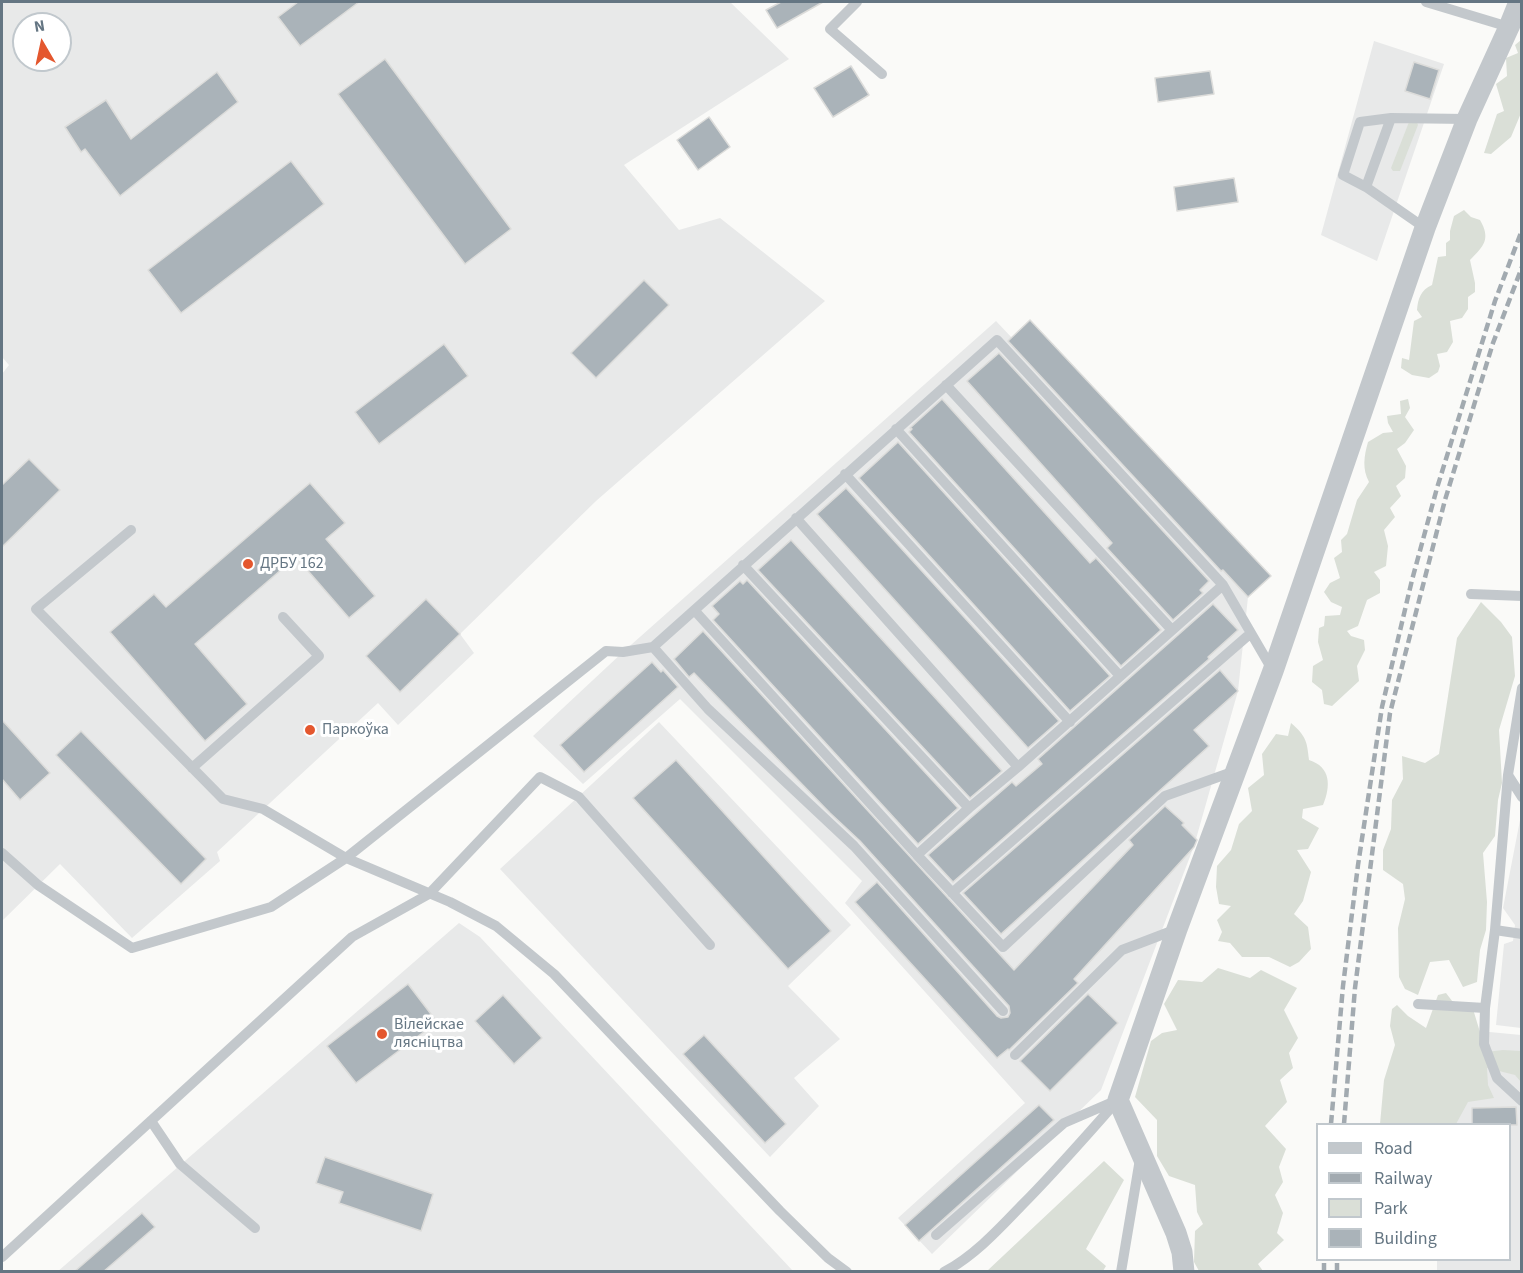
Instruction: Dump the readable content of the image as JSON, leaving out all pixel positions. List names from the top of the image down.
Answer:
{
  "places": ["ДРБУ 162", "Паркоўка", "Вілейскае лясніцтва"],
  "legend": [
    "Road",
    "Railway",
    "Park",
    "Building"
  ],
  "north": "top"
}
